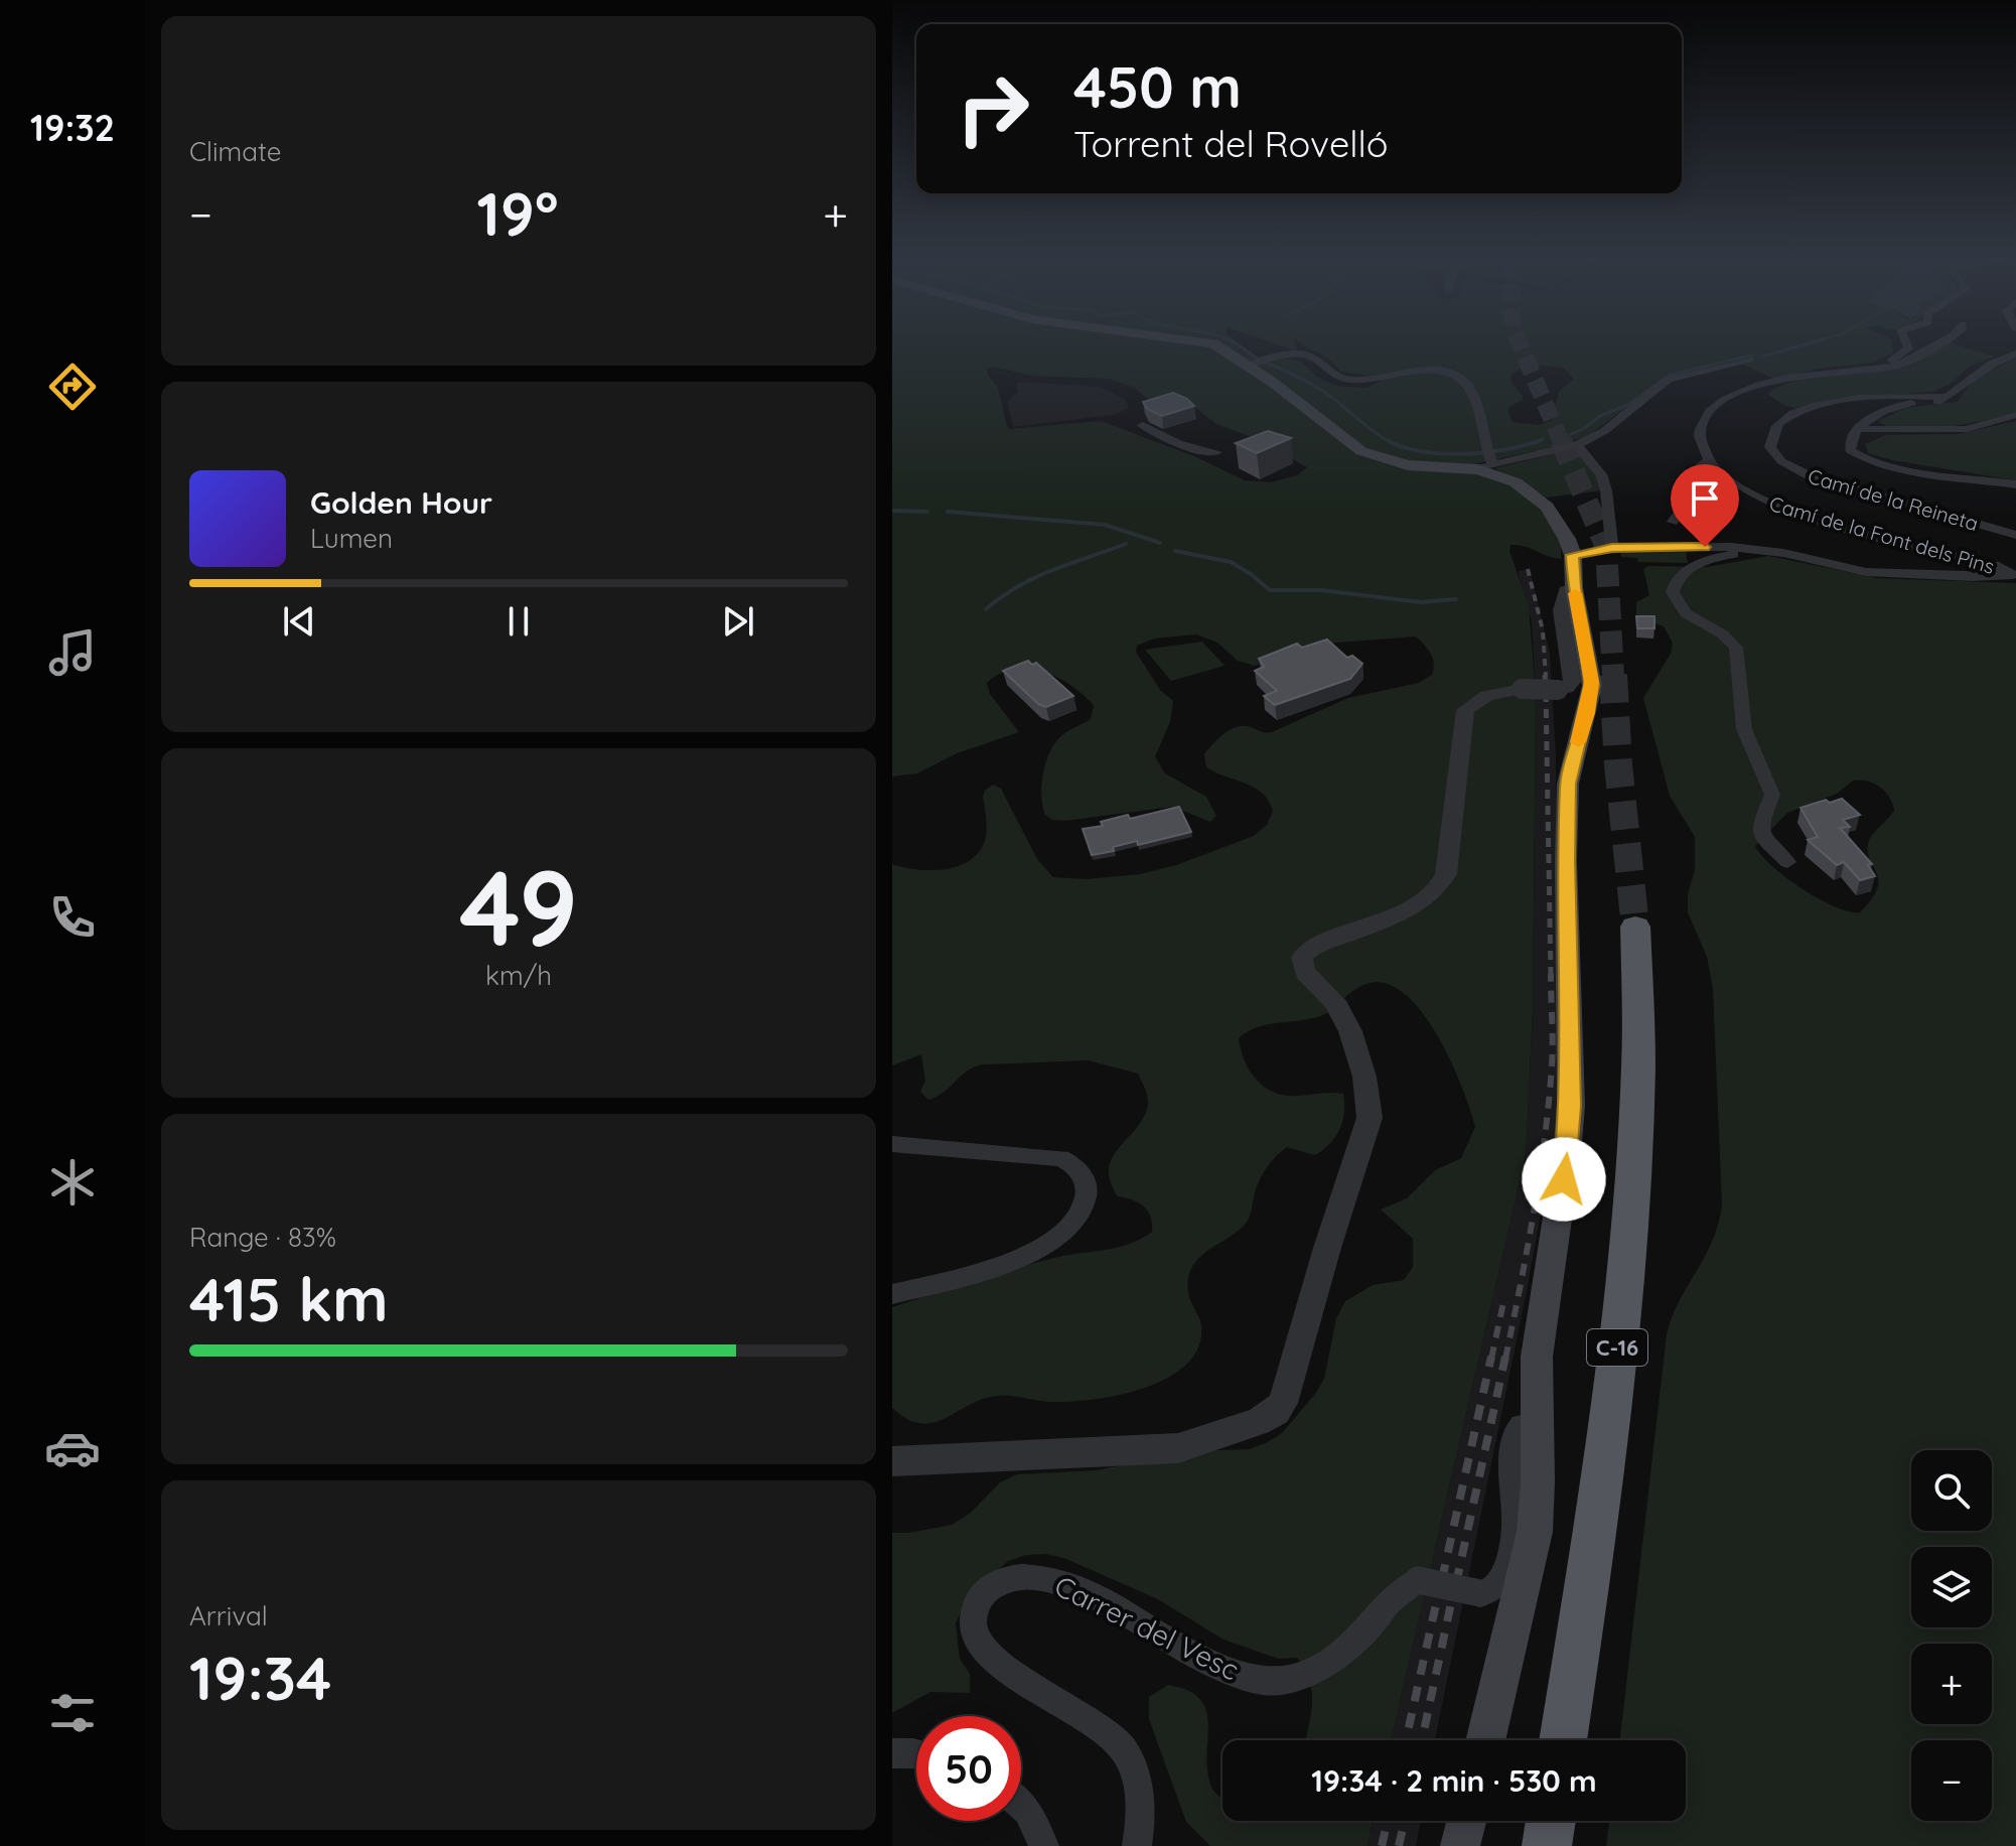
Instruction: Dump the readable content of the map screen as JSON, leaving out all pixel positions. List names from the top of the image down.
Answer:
{
  "streets": {
    "highway": ["C-16"],
    "street": ["Camí de la Reineta", "Camí de la Font dels Pins", "Carrer del Vesc"]
  },
  "page": {
    "tabs": "19:32",
    "tile": [
      "Climate",
      ["49", "km/h"],
      ["Range · 83%", "415 km"],
      ["Arrival", "19:34"]
    ],
    "turn": ["450 m", "Torrent del Rovelló"],
    "heat": ["−", "19°", "+"],
    "song": ["Golden Hour", "Lumen"],
    "map_buttons": ["+", "−"],
    "limit": "50",
    "trip": "19:34 · 2 min · 530 m"
  }
}
